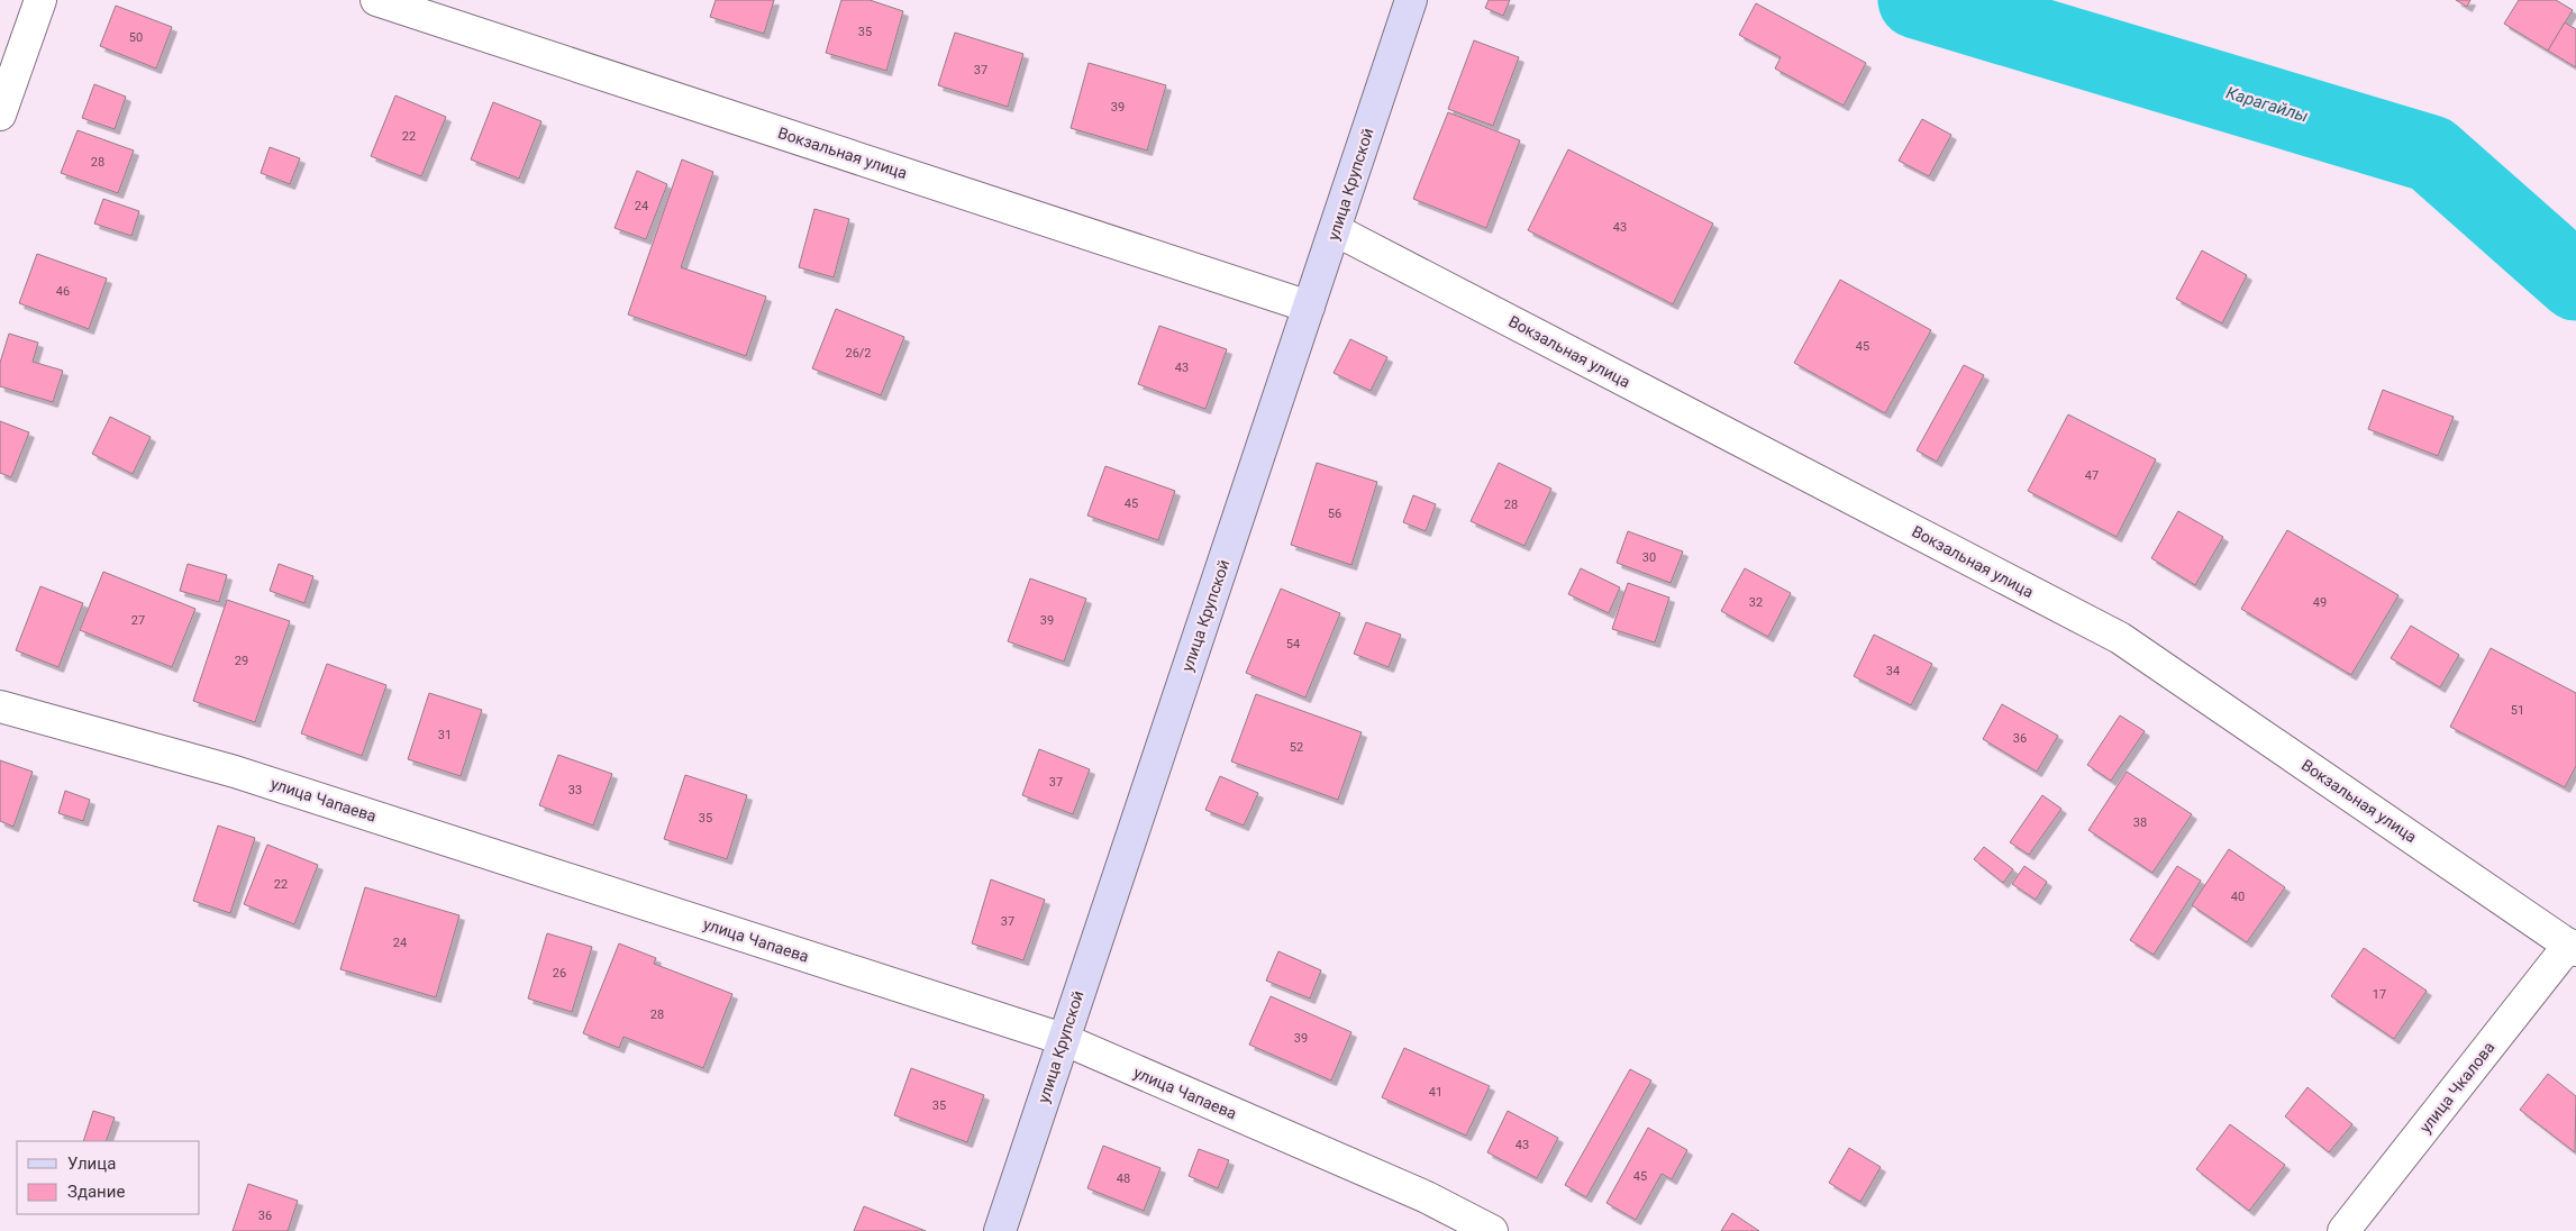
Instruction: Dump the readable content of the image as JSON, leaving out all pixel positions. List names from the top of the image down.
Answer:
{
  "streets": {
    "main road": ["улица Крупской"],
    "street": ["Вокзальная улица", "улица Чапаева", "улица Чкалова"]
  },
  "crossings": [
    ["Вокзальная улица", "улица Крупской"],
    ["Вокзальная улица", "улица Чкалова"],
    ["улица Крупской", "улица Чапаева"]
  ],
  "water": ["Карагайлы"],
  "house_numbers": [
    "35",
    "50",
    "37",
    "39",
    "22",
    "28",
    "24",
    "43",
    "46",
    "45",
    "26/2",
    "43",
    "47",
    "45",
    "28",
    "56",
    "30",
    "32",
    "49",
    "27",
    "39",
    "54",
    "29",
    "34",
    "51",
    "31",
    "36",
    "52",
    "37",
    "33",
    "35",
    "38",
    "22",
    "40",
    "37",
    "24",
    "26",
    "17",
    "28",
    "39",
    "41",
    "35",
    "43",
    "45",
    "48",
    "36"
  ],
  "legend": ["Улица", "Здание"]
}
